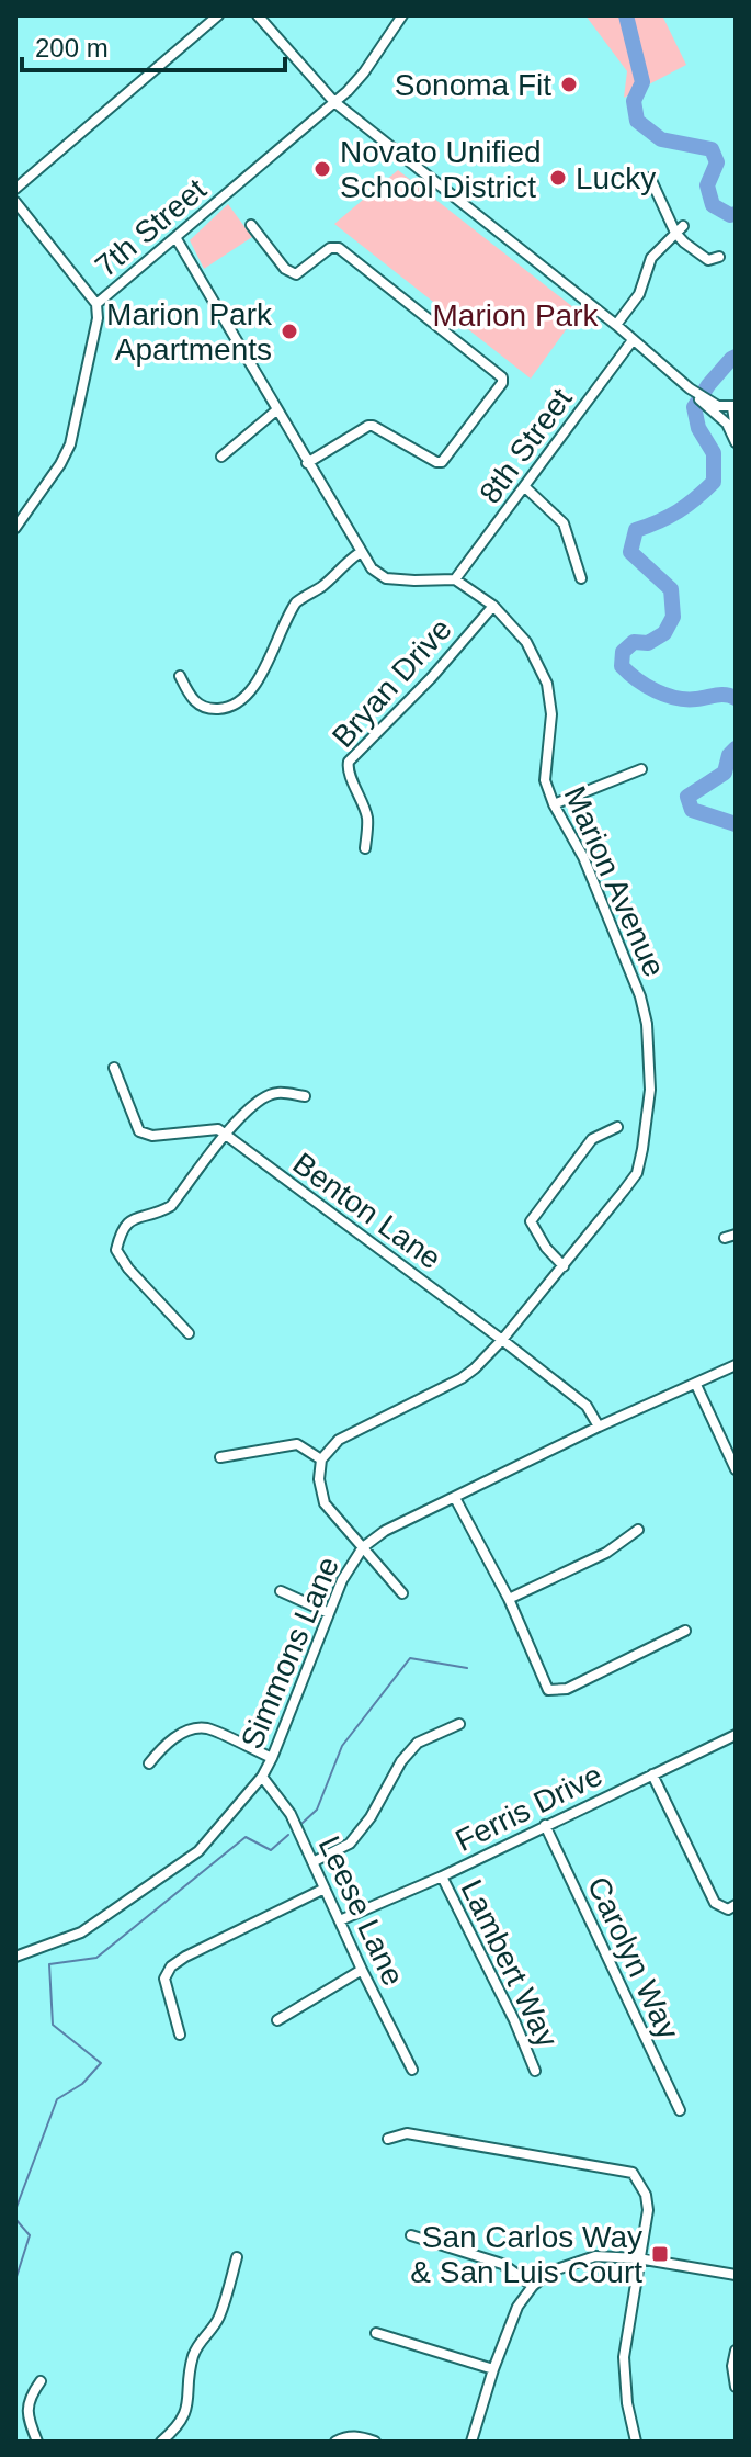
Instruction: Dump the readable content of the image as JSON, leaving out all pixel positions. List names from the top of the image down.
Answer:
{
  "streets": {
    "street": [
      "7th Street",
      "8th Street",
      "Bryan Drive",
      "Marion Avenue",
      "Benton Lane",
      "Simmons Lane",
      "Ferris Drive",
      "Leese Lane",
      "Carolyn Way",
      "Lambert Way"
    ]
  },
  "crossings": [
    ["8th Street", "Marion Avenue"],
    ["Bryan Drive", "Marion Avenue"],
    ["Marion Avenue", "Benton Lane"],
    ["Benton Lane", "Simmons Lane"],
    ["Simmons Lane", "Leese Lane"],
    ["Ferris Drive", "Leese Lane"],
    ["Ferris Drive", "Carolyn Way"],
    ["Ferris Drive", "Lambert Way"]
  ],
  "parks": ["Marion Park"],
  "places": {
    "other": [
      "Sonoma Fit",
      "Novato Unified School District",
      "Lucky",
      "Marion Park Apartments"
    ],
    "transit": ["San Carlos Way & San Luis Court"]
  },
  "scale_bar": "200 m"
}
